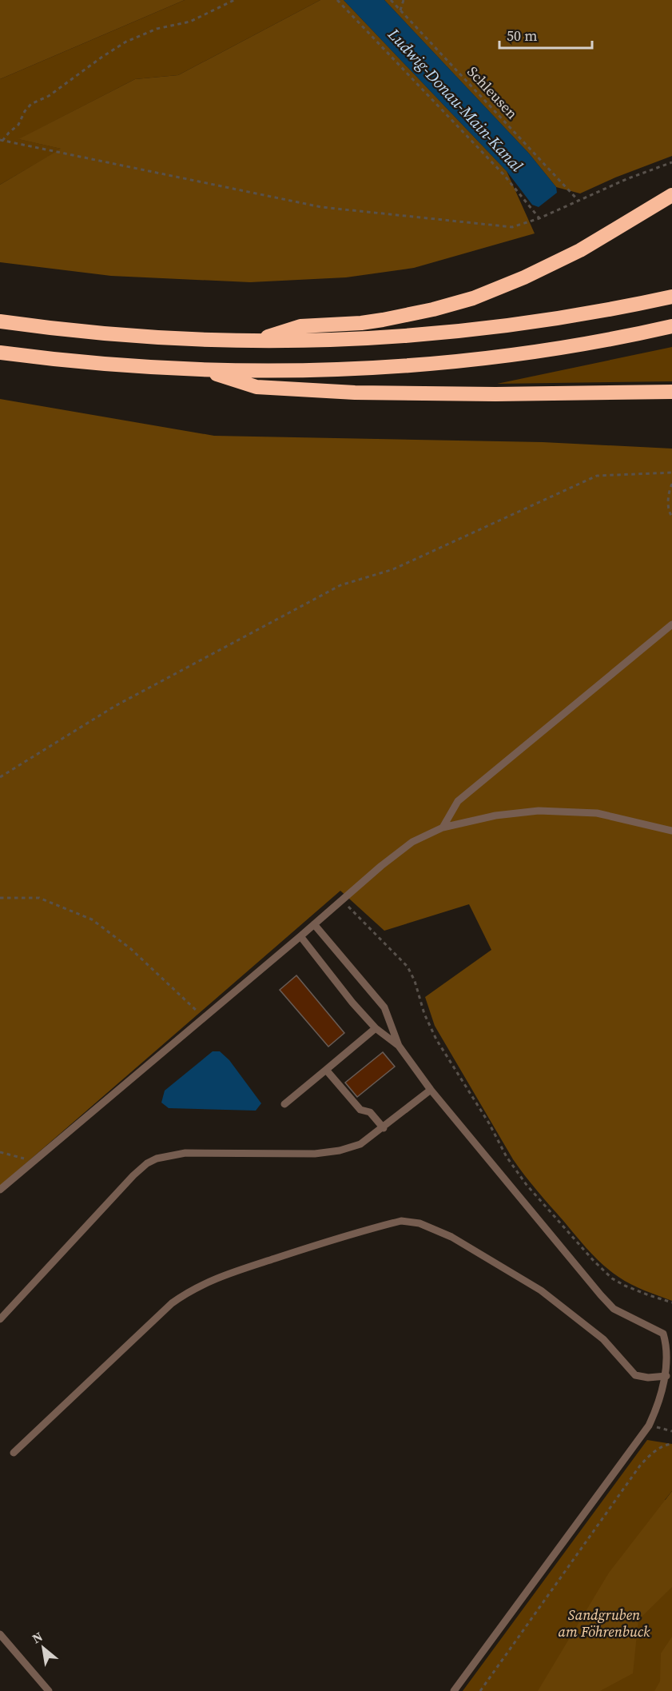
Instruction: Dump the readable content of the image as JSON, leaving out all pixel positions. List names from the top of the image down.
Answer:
{
  "streets": {
    "path": ["Schleusen"]
  },
  "water": ["Ludwig-Donau-Main-Kanal"],
  "parks": ["Sandgruben am Föhrenbuck"],
  "scale_bar": "50 m",
  "north": "top left"
}
